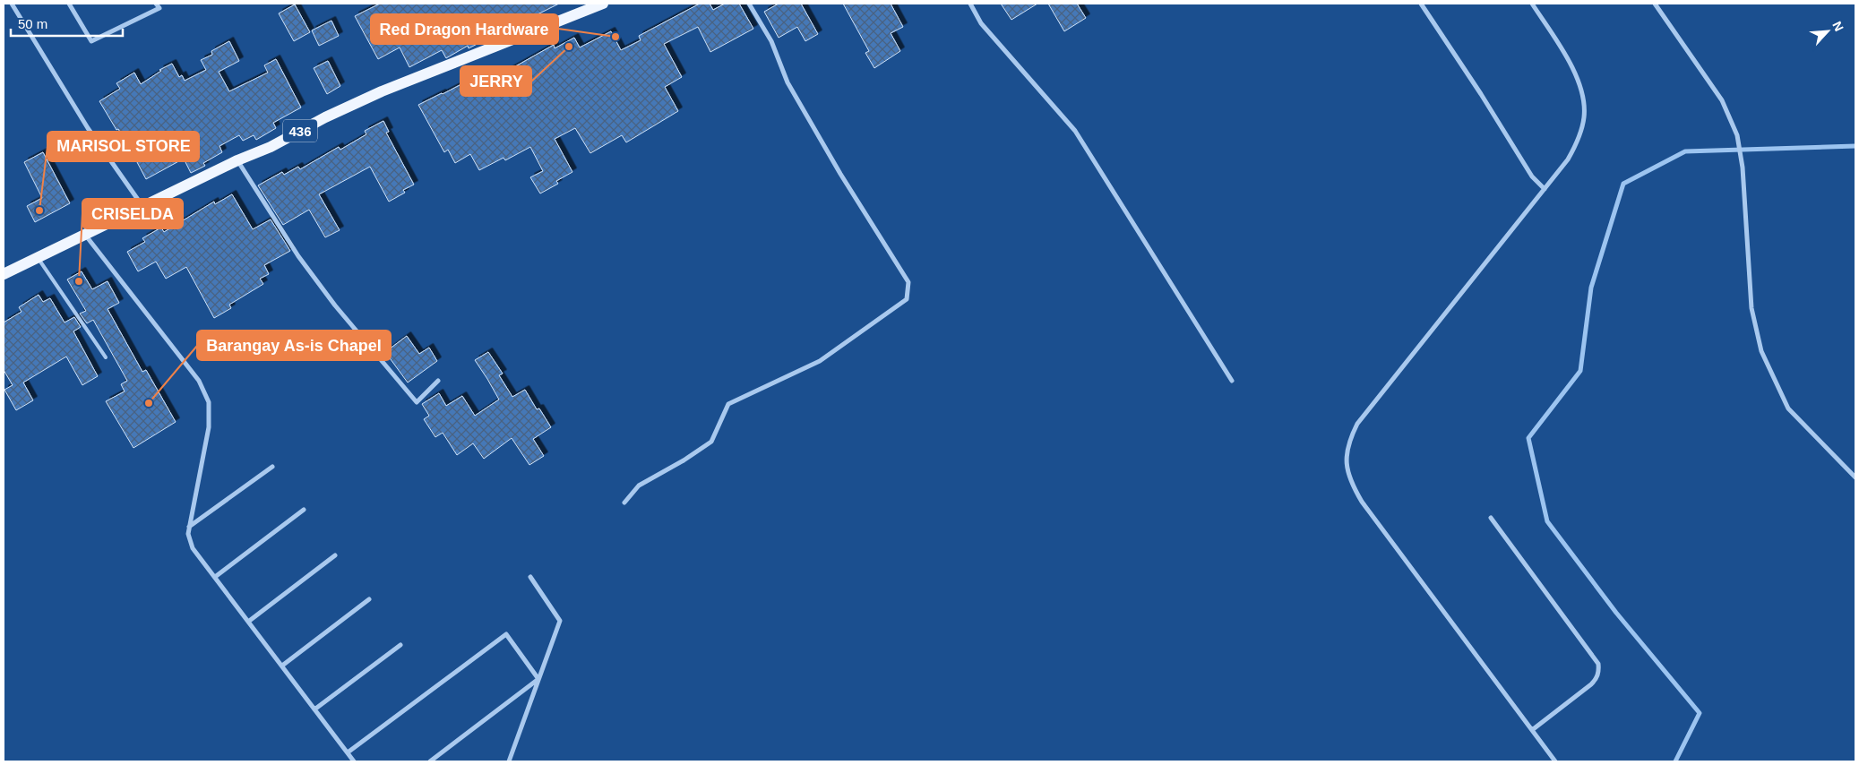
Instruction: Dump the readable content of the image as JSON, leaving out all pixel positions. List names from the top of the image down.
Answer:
{
  "streets": {
    "main road": ["436"]
  },
  "places": [
    "Red Dragon Hardware",
    "JERRY",
    "MARISOL STORE",
    "CRISELDA",
    "Barangay As-is Chapel"
  ],
  "scale_bar": "50 m",
  "north": "top right"
}
